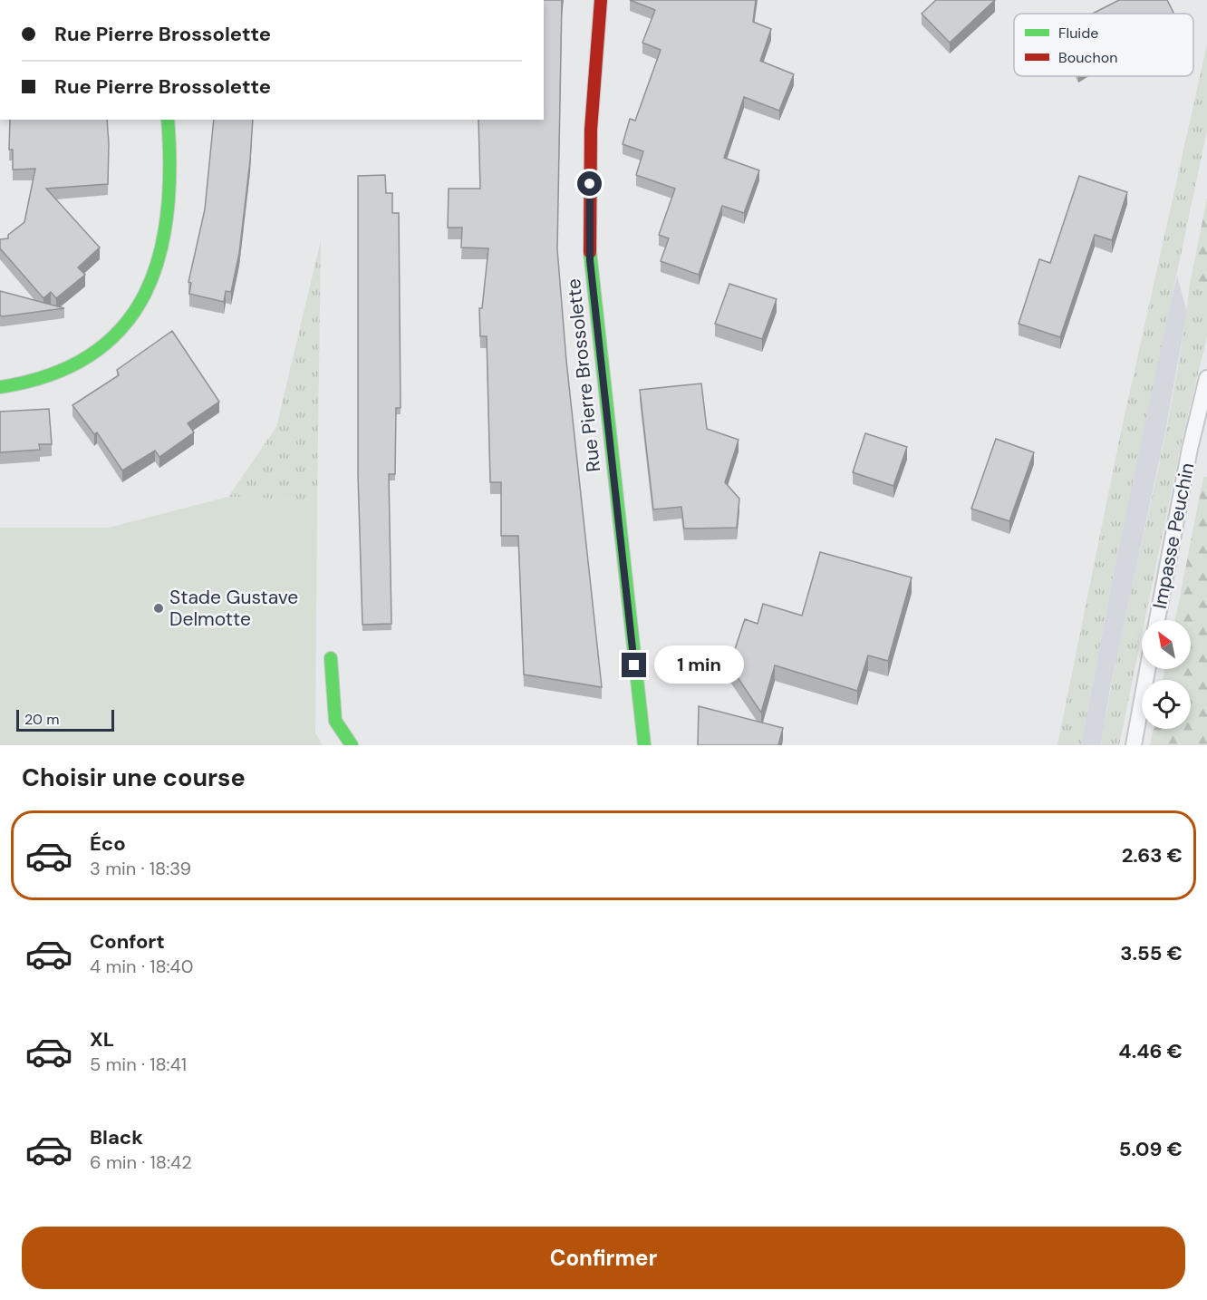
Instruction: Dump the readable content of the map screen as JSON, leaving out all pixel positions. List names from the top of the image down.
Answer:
{
  "streets": {
    "main road": ["Rue Pierre Brossolette"],
    "lane": ["Impasse Peuchin"]
  },
  "places": ["Stade Gustave Delmotte"],
  "legend": ["Fluide", "Bouchon"],
  "scale_bar": "20 m",
  "north": "top left",
  "page": {
    "banner": ["Rue Pierre Brossolette", "Rue Pierre Brossolette"],
    "bubble": "1 min",
    "scale": "20 m",
    "heading": "Choisir une course",
    "list": [
      {
        "name": "Éco",
        "note": "3 min · 18:39",
        "value": "2.63 €"
      },
      {
        "name": "Confort",
        "note": "4 min · 18:40",
        "value": "3.55 €"
      },
      {
        "name": "XL",
        "note": "5 min · 18:41",
        "value": "4.46 €"
      },
      {
        "name": "Black",
        "note": "6 min · 18:42",
        "value": "5.09 €"
      }
    ],
    "buttons": "Confirmer"
  }
}
